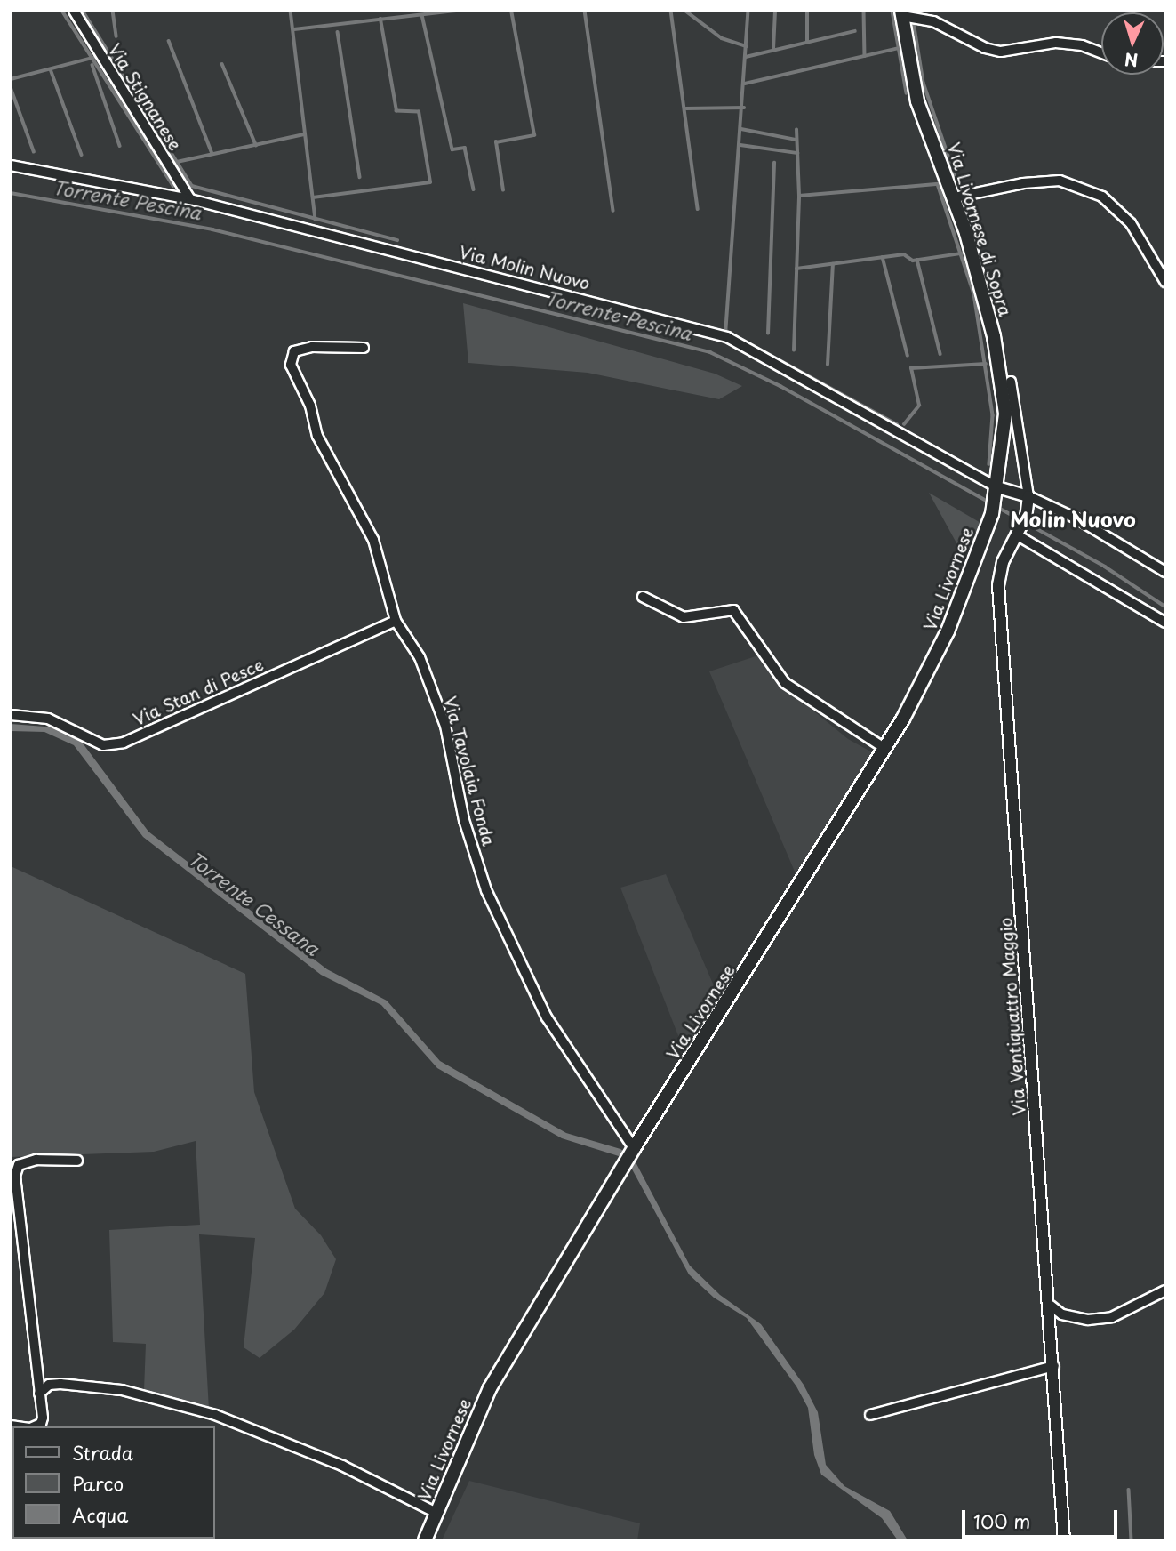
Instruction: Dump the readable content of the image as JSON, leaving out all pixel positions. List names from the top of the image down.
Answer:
{
  "streets": {
    "main road": ["Via Livornese di Sopra", "Via Livornese"],
    "street": [
      "Via Stignanese",
      "Via Molin Nuovo",
      "Via Stan di Pesce",
      "Via Tavolaia Fonda",
      "Via Ventiquattro Maggio"
    ]
  },
  "crossings": [
    ["Via Stignanese", "Via Molin Nuovo"],
    ["Via Livornese di Sopra", "Via Molin Nuovo"],
    ["Via Livornese di Sopra", "Via Livornese"],
    ["Via Molin Nuovo", "Via Livornese"],
    ["Via Livornese", "Via Tavolaia Fonda"],
    ["Via Stan di Pesce", "Via Tavolaia Fonda"]
  ],
  "districts": ["Molin Nuovo"],
  "water": ["Torrente Pescina", "Torrente Cessana"],
  "legend": ["Strada", "Parco", "Acqua"],
  "scale_bar": "100 m",
  "north": "bottom"
}
